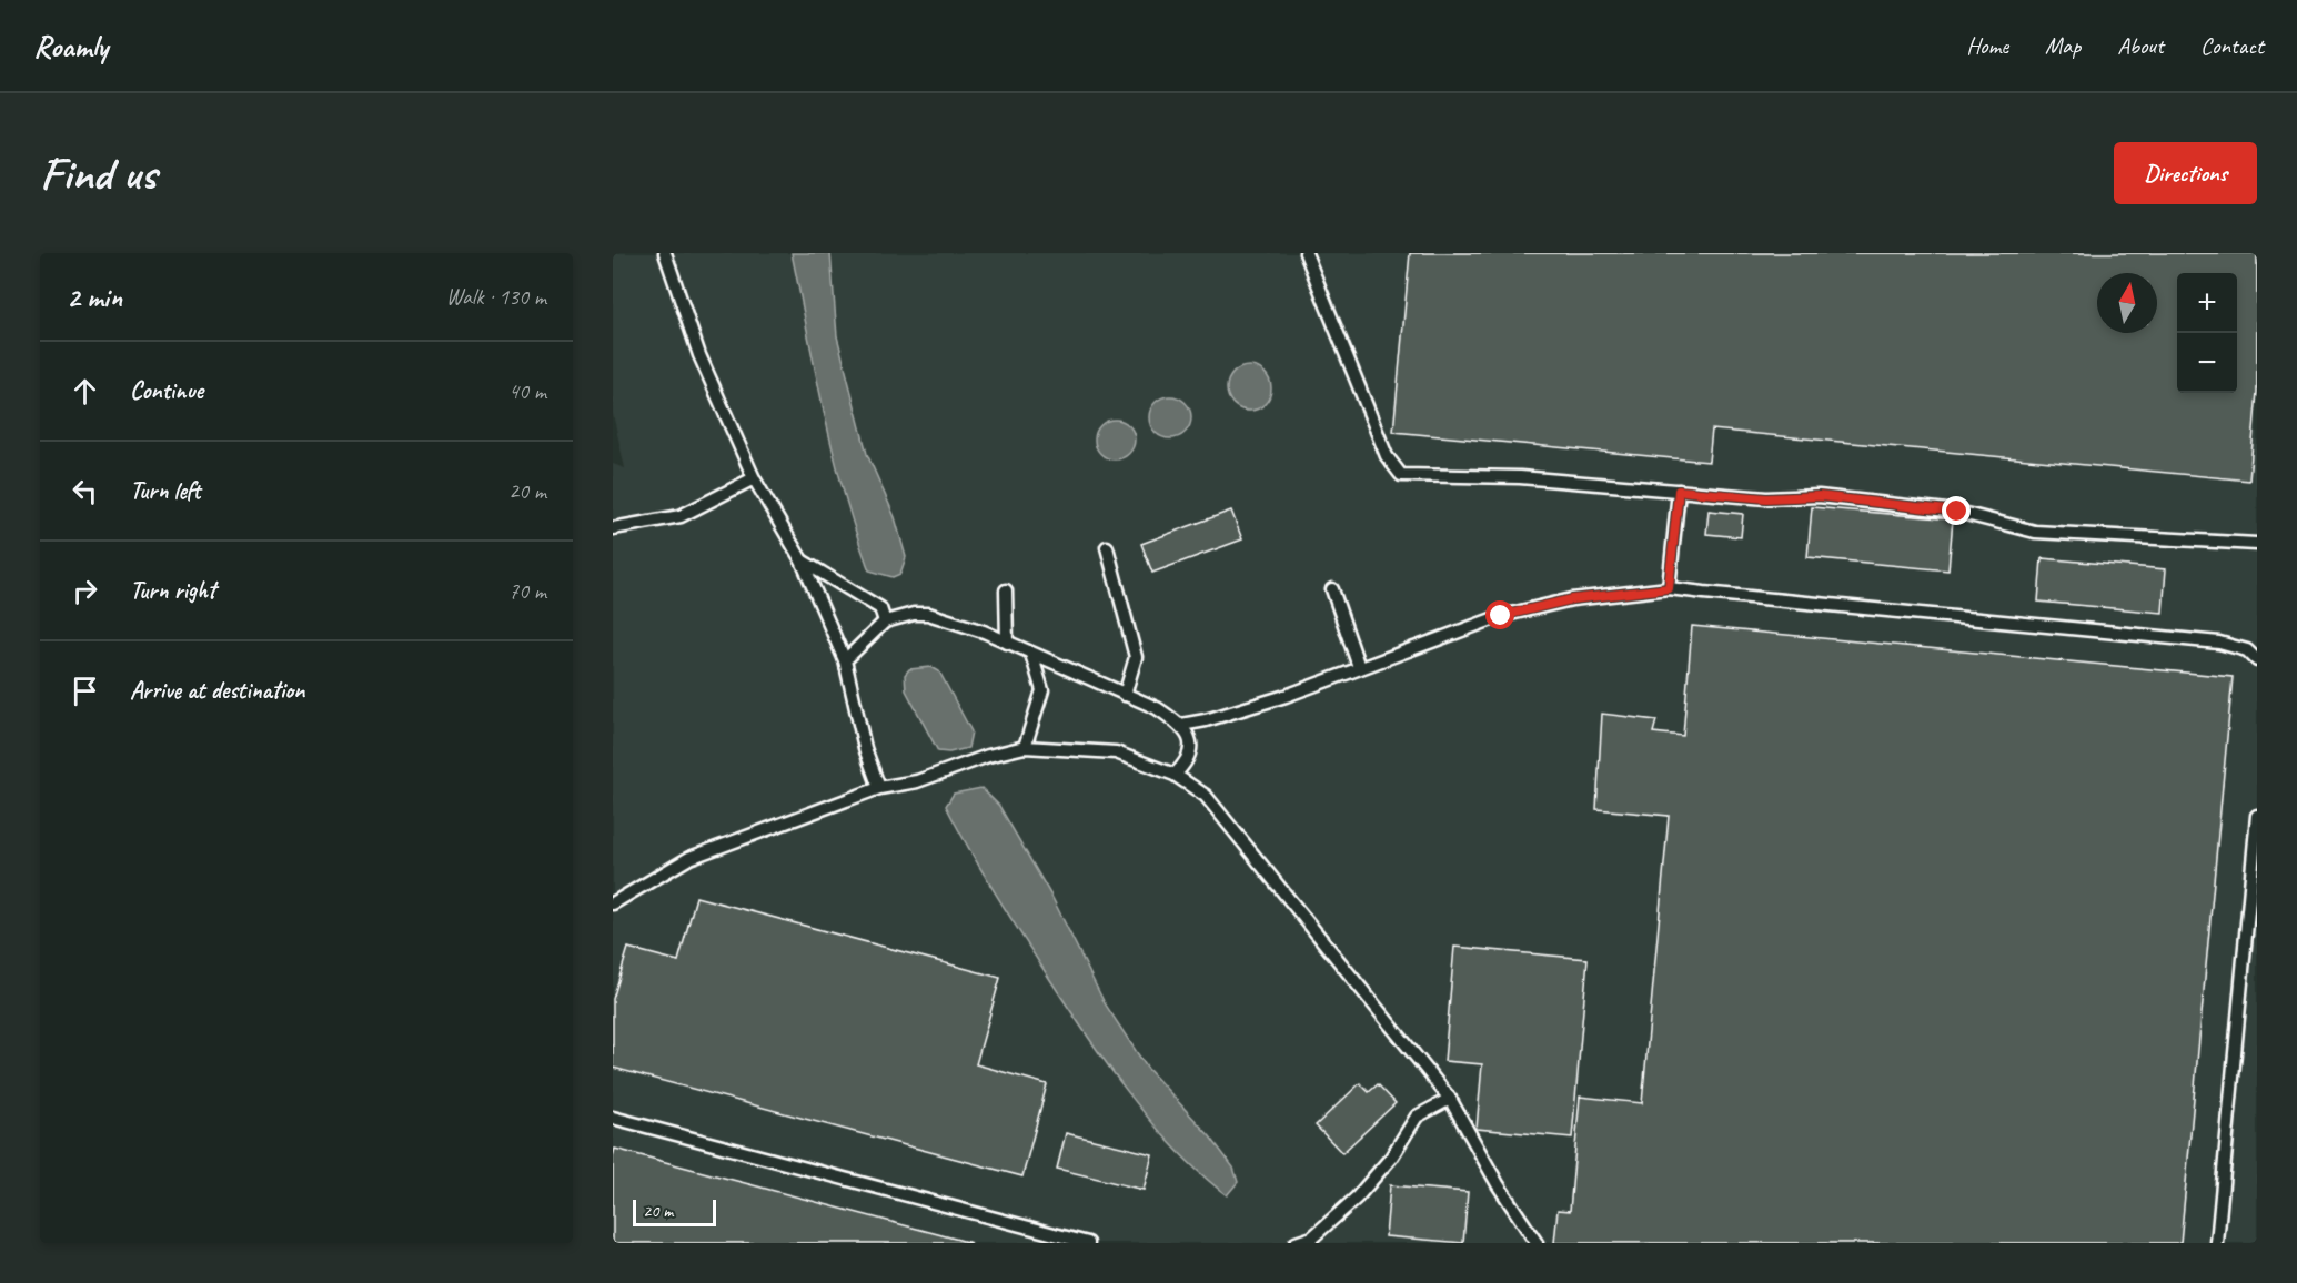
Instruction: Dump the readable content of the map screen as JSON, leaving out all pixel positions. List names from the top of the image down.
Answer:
{
  "scale_bar": "20 m",
  "north": "top",
  "page": {
    "header": "Roamly",
    "nav": [
      "Home",
      "Map",
      "About",
      "Contact"
    ],
    "buttons": "Directions",
    "title": "Find us",
    "heading": ["2 min", "Walk · 130 m"],
    "map_buttons": ["+", "−"],
    "list": [
      ["Continue", "40 m"],
      ["Turn left", "20 m"],
      ["Turn right", "70 m"],
      "Arrive at destination"
    ],
    "scale": "20 m"
  }
}
